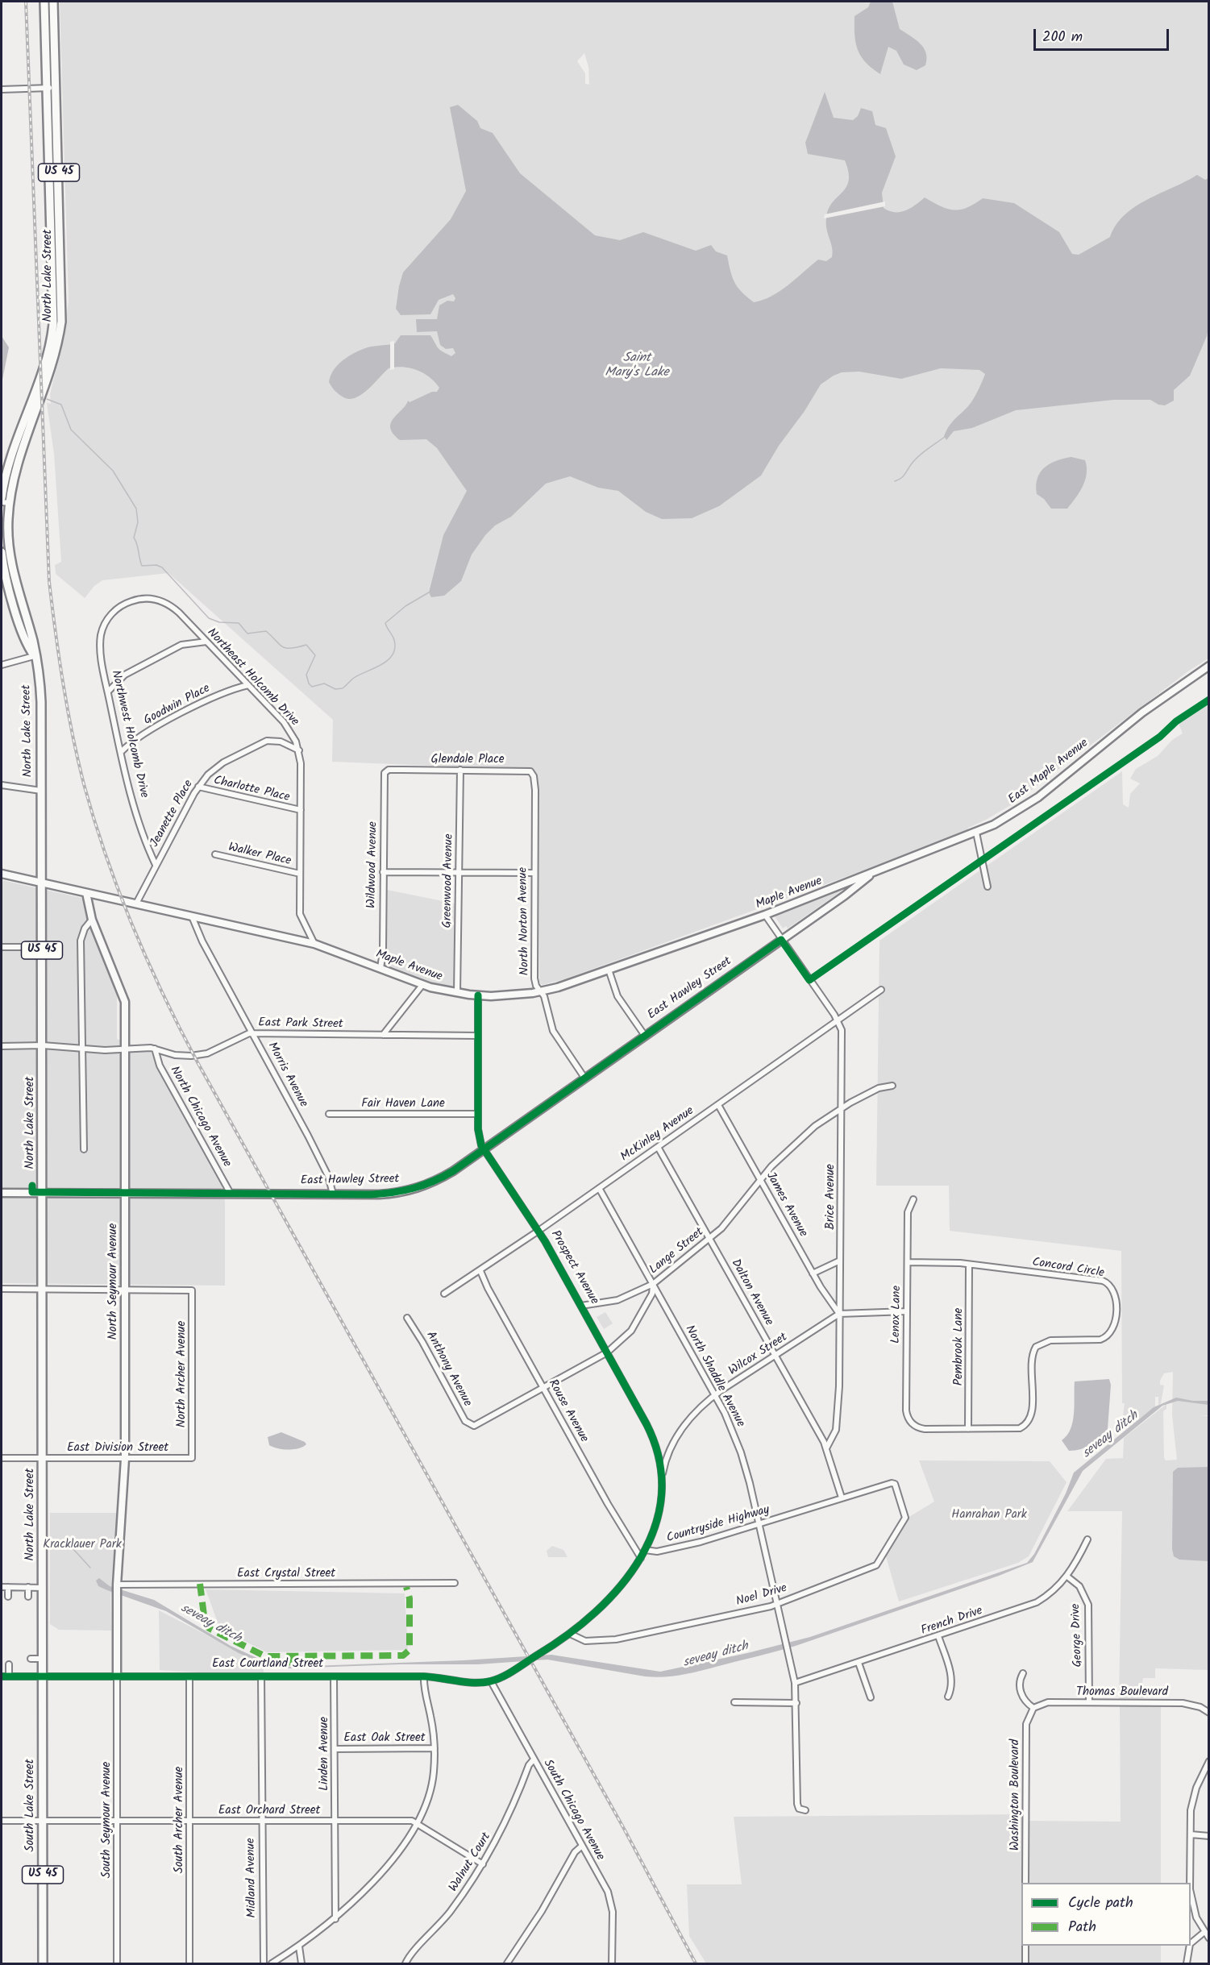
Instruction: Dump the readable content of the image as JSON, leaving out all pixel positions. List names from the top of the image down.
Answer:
{
  "streets": {
    "main road": ["US 45", "North Lake Street", "South Lake Street"],
    "street": [
      "Northeast Holcomb Drive",
      "Goodwin Place",
      "Northwest Holcomb Drive",
      "Glendale Place",
      "East Maple Avenue",
      "Charlotte Place",
      "Jeanette Place",
      "Walker Place",
      "Wildwood Avenue",
      "Greenwood Avenue",
      "Maple Avenue",
      "North Norton Avenue",
      "East Hawley Street",
      "East Park Street",
      "Morris Avenue",
      "Fair Haven Lane",
      "North Chicago Avenue",
      "McKinley Avenue",
      "Brice Avenue",
      "James Avenue",
      "Lange Street",
      "Prospect Avenue",
      "Concord Circle",
      "North Seymour Avenue",
      "Dalton Avenue",
      "Lenox Lane",
      "Pembrook Lane",
      "Wilcox Street",
      "Anthony Avenue",
      "North Archer Avenue",
      "North Shaddle Avenue",
      "Rouse Avenue",
      "East Division Street",
      "Countryside Highway",
      "East Crystal Street",
      "Noel Drive",
      "French Drive",
      "George Drive",
      "East Courtland Street",
      "Thomas Boulevard",
      "East Oak Street",
      "Linden Avenue",
      "Washington Boulevard",
      "South Chicago Avenue",
      "East Orchard Street",
      "South Seymour Avenue",
      "South Archer Avenue",
      "Walnut Court",
      "Midland Avenue"
    ]
  },
  "crossings": [
    ["North Lake Street", "Maple Avenue"],
    ["North Lake Street", "East Hawley Street"],
    ["North Lake Street", "East Park Street"],
    ["North Lake Street", "East Division Street"],
    ["North Lake Street", "East Courtland Street"],
    ["North Lake Street", "South Lake Street"],
    ["Northeast Holcomb Drive", "Goodwin Place"],
    ["Northeast Holcomb Drive", "Northwest Holcomb Drive"],
    ["Northeast Holcomb Drive", "Charlotte Place"],
    ["Northeast Holcomb Drive", "Jeanette Place"],
    ["Northeast Holcomb Drive", "Walker Place"],
    ["Northeast Holcomb Drive", "Maple Avenue"],
    ["Goodwin Place", "Northwest Holcomb Drive"],
    ["Northwest Holcomb Drive", "Jeanette Place"],
    ["Glendale Place", "Wildwood Avenue"],
    ["Glendale Place", "Greenwood Avenue"],
    ["Glendale Place", "North Norton Avenue"],
    ["East Maple Avenue", "Maple Avenue"],
    ["East Maple Avenue", "East Hawley Street"],
    ["Charlotte Place", "Jeanette Place"],
    ["Jeanette Place", "Maple Avenue"],
    ["Wildwood Avenue", "Maple Avenue"],
    ["Greenwood Avenue", "Maple Avenue"],
    ["Maple Avenue", "North Norton Avenue"],
    ["Maple Avenue", "East Hawley Street"],
    ["Maple Avenue", "Morris Avenue"],
    ["Maple Avenue", "Brice Avenue"],
    ["Maple Avenue", "Prospect Avenue"],
    ["Maple Avenue", "North Seymour Avenue"],
    ["North Norton Avenue", "East Hawley Street"],
    ["East Hawley Street", "Morris Avenue"],
    ["East Hawley Street", "North Chicago Avenue"],
    ["East Hawley Street", "Brice Avenue"],
    ["East Hawley Street", "Prospect Avenue"],
    ["East Hawley Street", "North Seymour Avenue"],
    ["East Park Street", "Morris Avenue"],
    ["East Park Street", "North Chicago Avenue"],
    ["East Park Street", "Prospect Avenue"],
    ["East Park Street", "North Seymour Avenue"],
    ["Fair Haven Lane", "Prospect Avenue"],
    ["McKinley Avenue", "Brice Avenue"],
    ["McKinley Avenue", "James Avenue"],
    ["McKinley Avenue", "Prospect Avenue"],
    ["McKinley Avenue", "Dalton Avenue"],
    ["McKinley Avenue", "North Shaddle Avenue"],
    ["McKinley Avenue", "Rouse Avenue"],
    ["Brice Avenue", "James Avenue"],
    ["Brice Avenue", "Lange Street"],
    ["Brice Avenue", "Dalton Avenue"],
    ["Brice Avenue", "Wilcox Street"],
    ["James Avenue", "Lange Street"],
    ["James Avenue", "Wilcox Street"],
    ["Lange Street", "Prospect Avenue"],
    ["Lange Street", "Dalton Avenue"],
    ["Lange Street", "Anthony Avenue"],
    ["Lange Street", "North Shaddle Avenue"],
    ["Lange Street", "Rouse Avenue"],
    ["Prospect Avenue", "Wilcox Street"],
    ["Prospect Avenue", "Countryside Highway"],
    ["Concord Circle", "Lenox Lane"],
    ["Concord Circle", "Pembrook Lane"],
    ["North Seymour Avenue", "North Archer Avenue"],
    ["North Seymour Avenue", "East Division Street"],
    ["North Seymour Avenue", "East Crystal Street"],
    ["North Seymour Avenue", "East Courtland Street"],
    ["North Seymour Avenue", "South Seymour Avenue"],
    ["Dalton Avenue", "Wilcox Street"],
    ["Wilcox Street", "North Shaddle Avenue"],
    ["North Archer Avenue", "East Division Street"],
    ["North Shaddle Avenue", "Countryside Highway"],
    ["North Shaddle Avenue", "Noel Drive"],
    ["North Shaddle Avenue", "French Drive"],
    ["Countryside Highway", "Noel Drive"],
    ["French Drive", "George Drive"],
    ["George Drive", "Thomas Boulevard"],
    ["East Courtland Street", "Linden Avenue"],
    ["East Courtland Street", "South Lake Street"],
    ["East Courtland Street", "South Chicago Avenue"],
    ["East Courtland Street", "South Seymour Avenue"],
    ["East Courtland Street", "South Archer Avenue"],
    ["East Courtland Street", "Midland Avenue"],
    ["Thomas Boulevard", "Washington Boulevard"],
    ["East Oak Street", "Linden Avenue"],
    ["Linden Avenue", "East Orchard Street"],
    ["South Lake Street", "East Orchard Street"],
    ["South Chicago Avenue", "Walnut Court"],
    ["East Orchard Street", "South Seymour Avenue"],
    ["East Orchard Street", "South Archer Avenue"],
    ["East Orchard Street", "Midland Avenue"]
  ],
  "water": ["Saint Mary's Lake", "seveay ditch"],
  "parks": ["Hanrahan Park", "Kracklauer Park"],
  "legend": ["Cycle path", "Path"],
  "scale_bar": "200 m"
}
